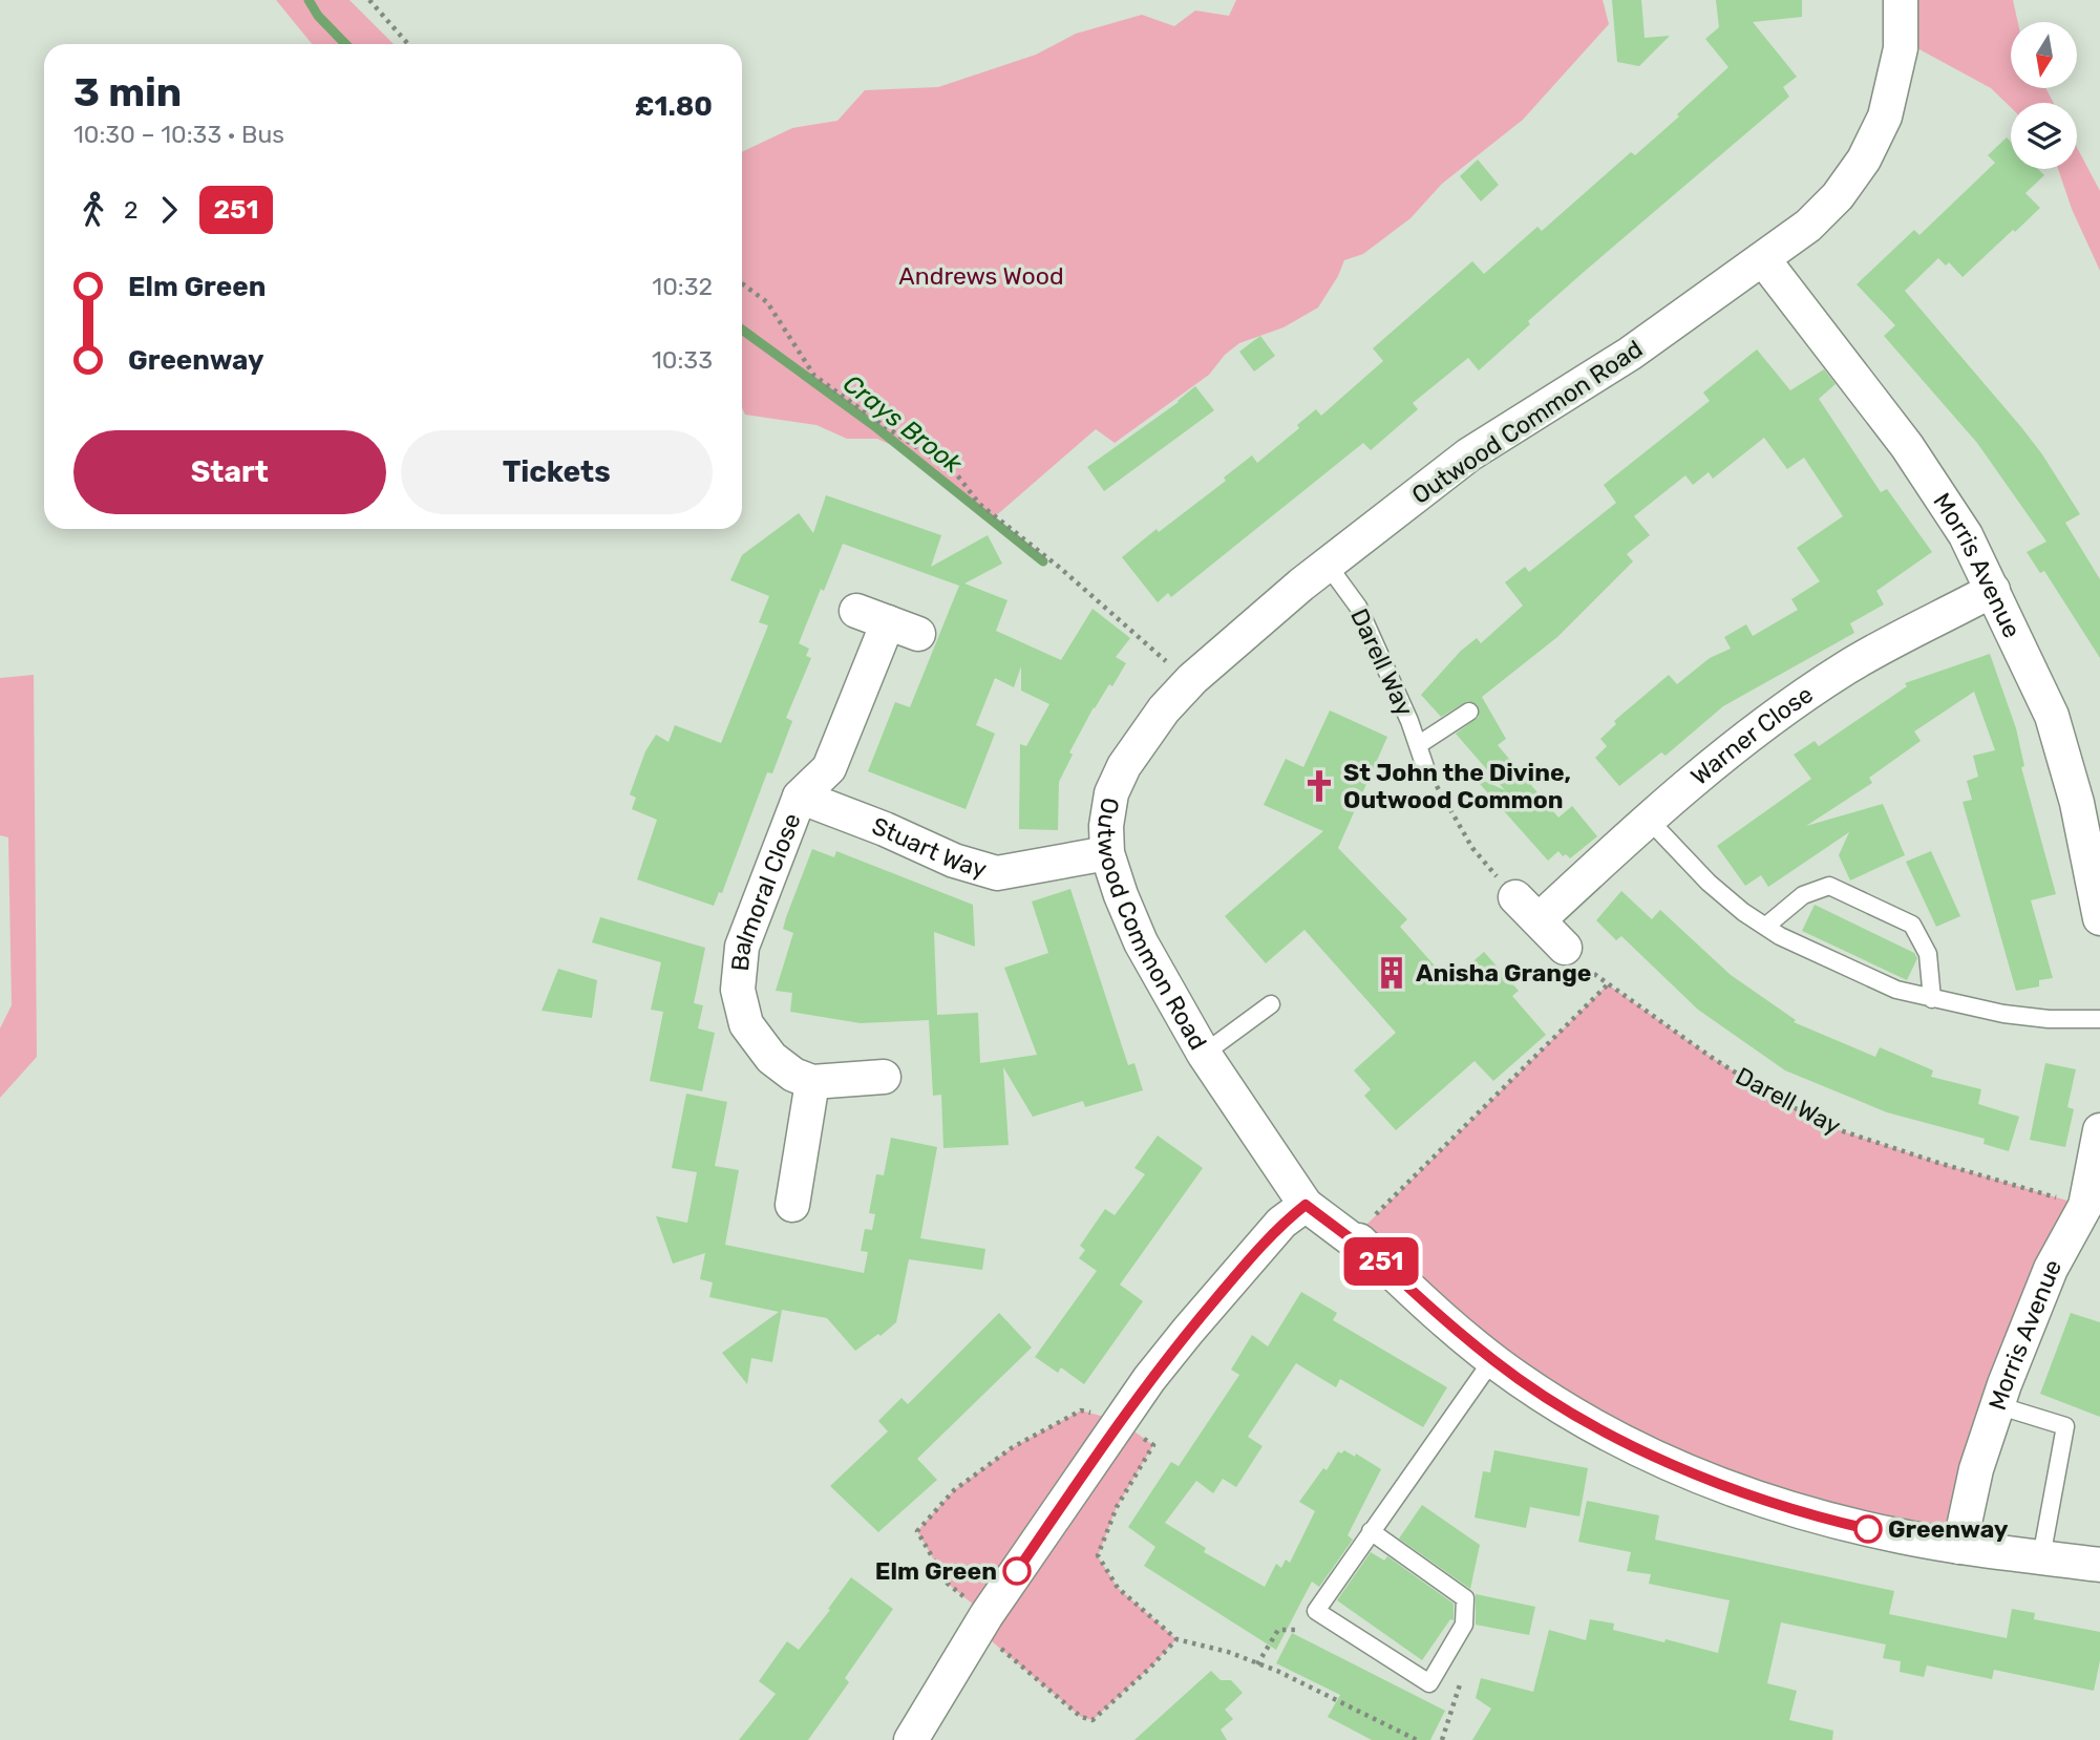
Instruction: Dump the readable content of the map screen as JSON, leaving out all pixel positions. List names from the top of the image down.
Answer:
{
  "streets": {
    "street": [
      "Outwood Common Road",
      "Morris Avenue",
      "Warner Close",
      "Stuart Way",
      "Balmoral Close"
    ],
    "lane": ["Darell Way"]
  },
  "crossings": [
    ["Outwood Common Road", "Morris Avenue"],
    ["Outwood Common Road", "Darell Way"],
    ["Outwood Common Road", "Stuart Way"],
    ["Morris Avenue", "Darell Way"],
    ["Morris Avenue", "Warner Close"],
    ["Stuart Way", "Balmoral Close"]
  ],
  "water": ["Crays Brook"],
  "parks": ["Andrews Wood"],
  "places": {
    "church": ["St John the Divine, Outwood Common"],
    "building": ["Anisha Grange"],
    "other": ["Greenway", "Elm Green"]
  },
  "lines": ["bus line 251"],
  "north": "bottom",
  "page": {
    "on_map": "251",
    "heading": ["3 min", "10:30 – 10:33 · Bus", "£1.80"],
    "legs": ["2", "251"],
    "list": [
      {
        "name": "Elm Green",
        "value": "10:32"
      },
      {
        "name": "Greenway",
        "value": "10:33"
      }
    ],
    "buttons": ["Start", "Tickets"]
  }
}
